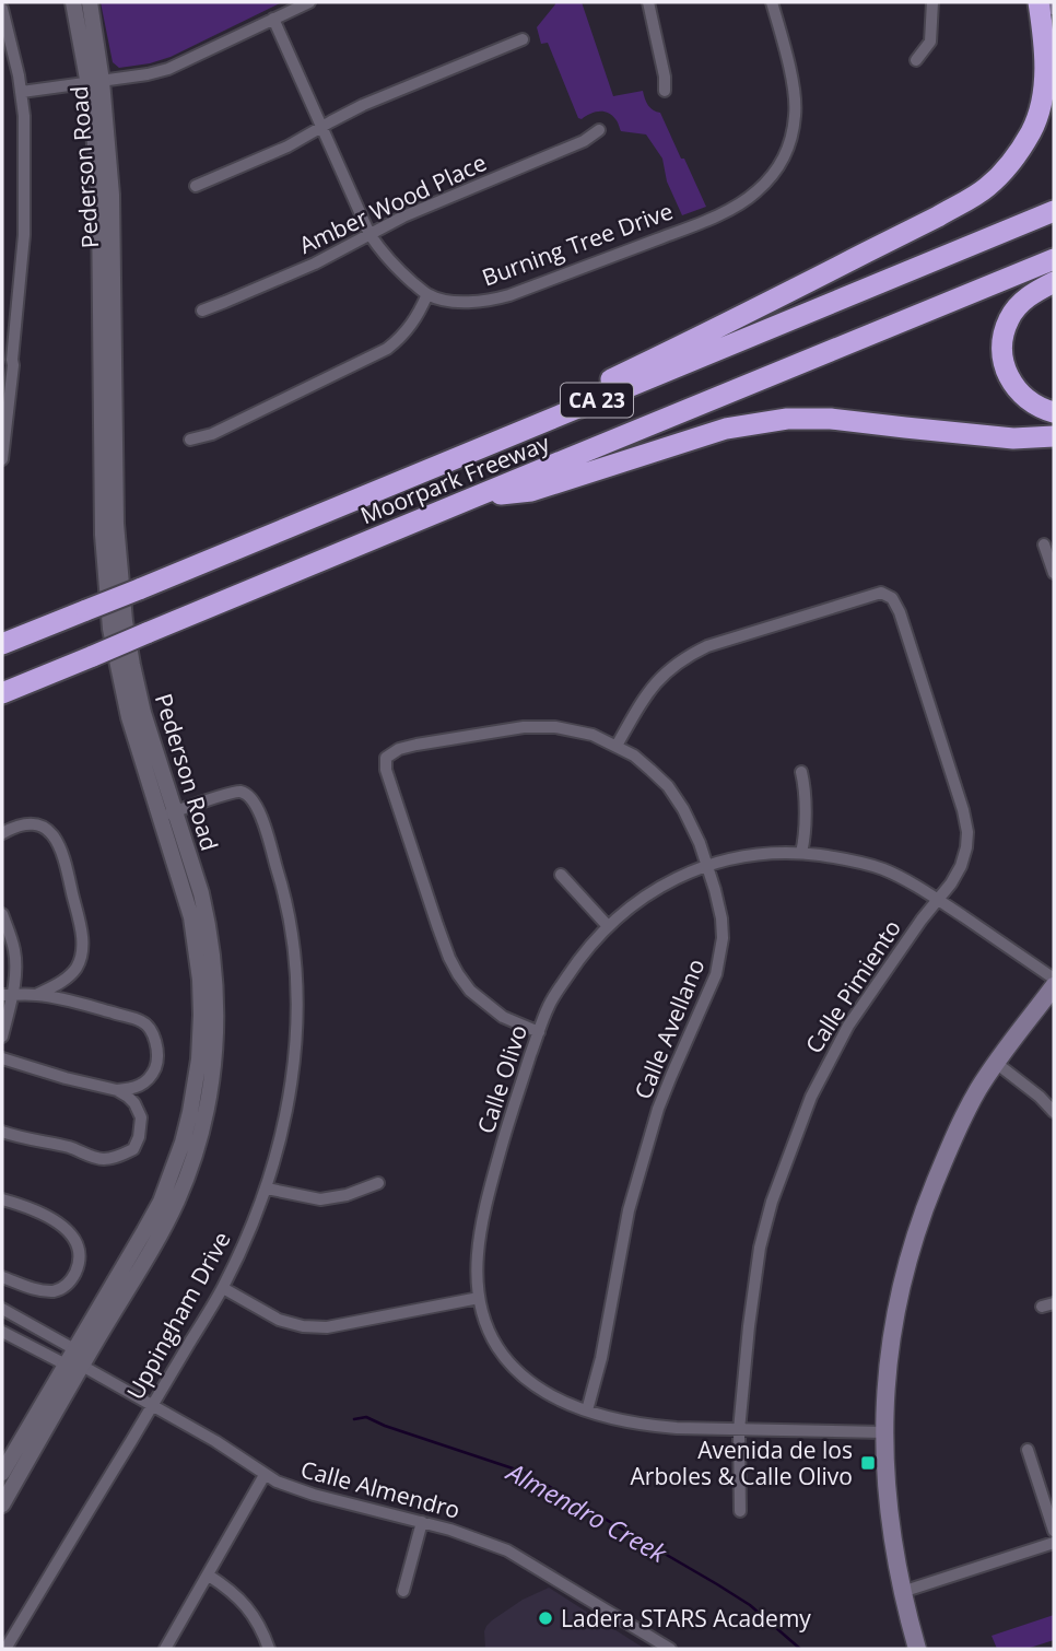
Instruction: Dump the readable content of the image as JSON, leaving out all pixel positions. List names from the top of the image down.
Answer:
{
  "streets": {
    "highway": ["CA 23", "Moorpark Freeway"],
    "street": [
      "Pederson Road",
      "Amber Wood Place",
      "Burning Tree Drive",
      "Calle Pimiento",
      "Calle Avellano",
      "Calle Olivo",
      "Uppingham Drive",
      "Calle Almendro"
    ]
  },
  "crossings": [
    ["Pederson Road", "Uppingham Drive"],
    ["Pederson Road", "Calle Almendro"],
    ["Calle Pimiento", "Calle Avellano"],
    ["Calle Pimiento", "Calle Olivo"],
    ["Calle Avellano", "Calle Olivo"],
    ["Uppingham Drive", "Calle Almendro"]
  ],
  "water": ["Almendro Creek"],
  "places": {
    "transit": ["Avenida de los Arboles & Calle Olivo"],
    "other": ["Ladera STARS Academy"]
  }
}
